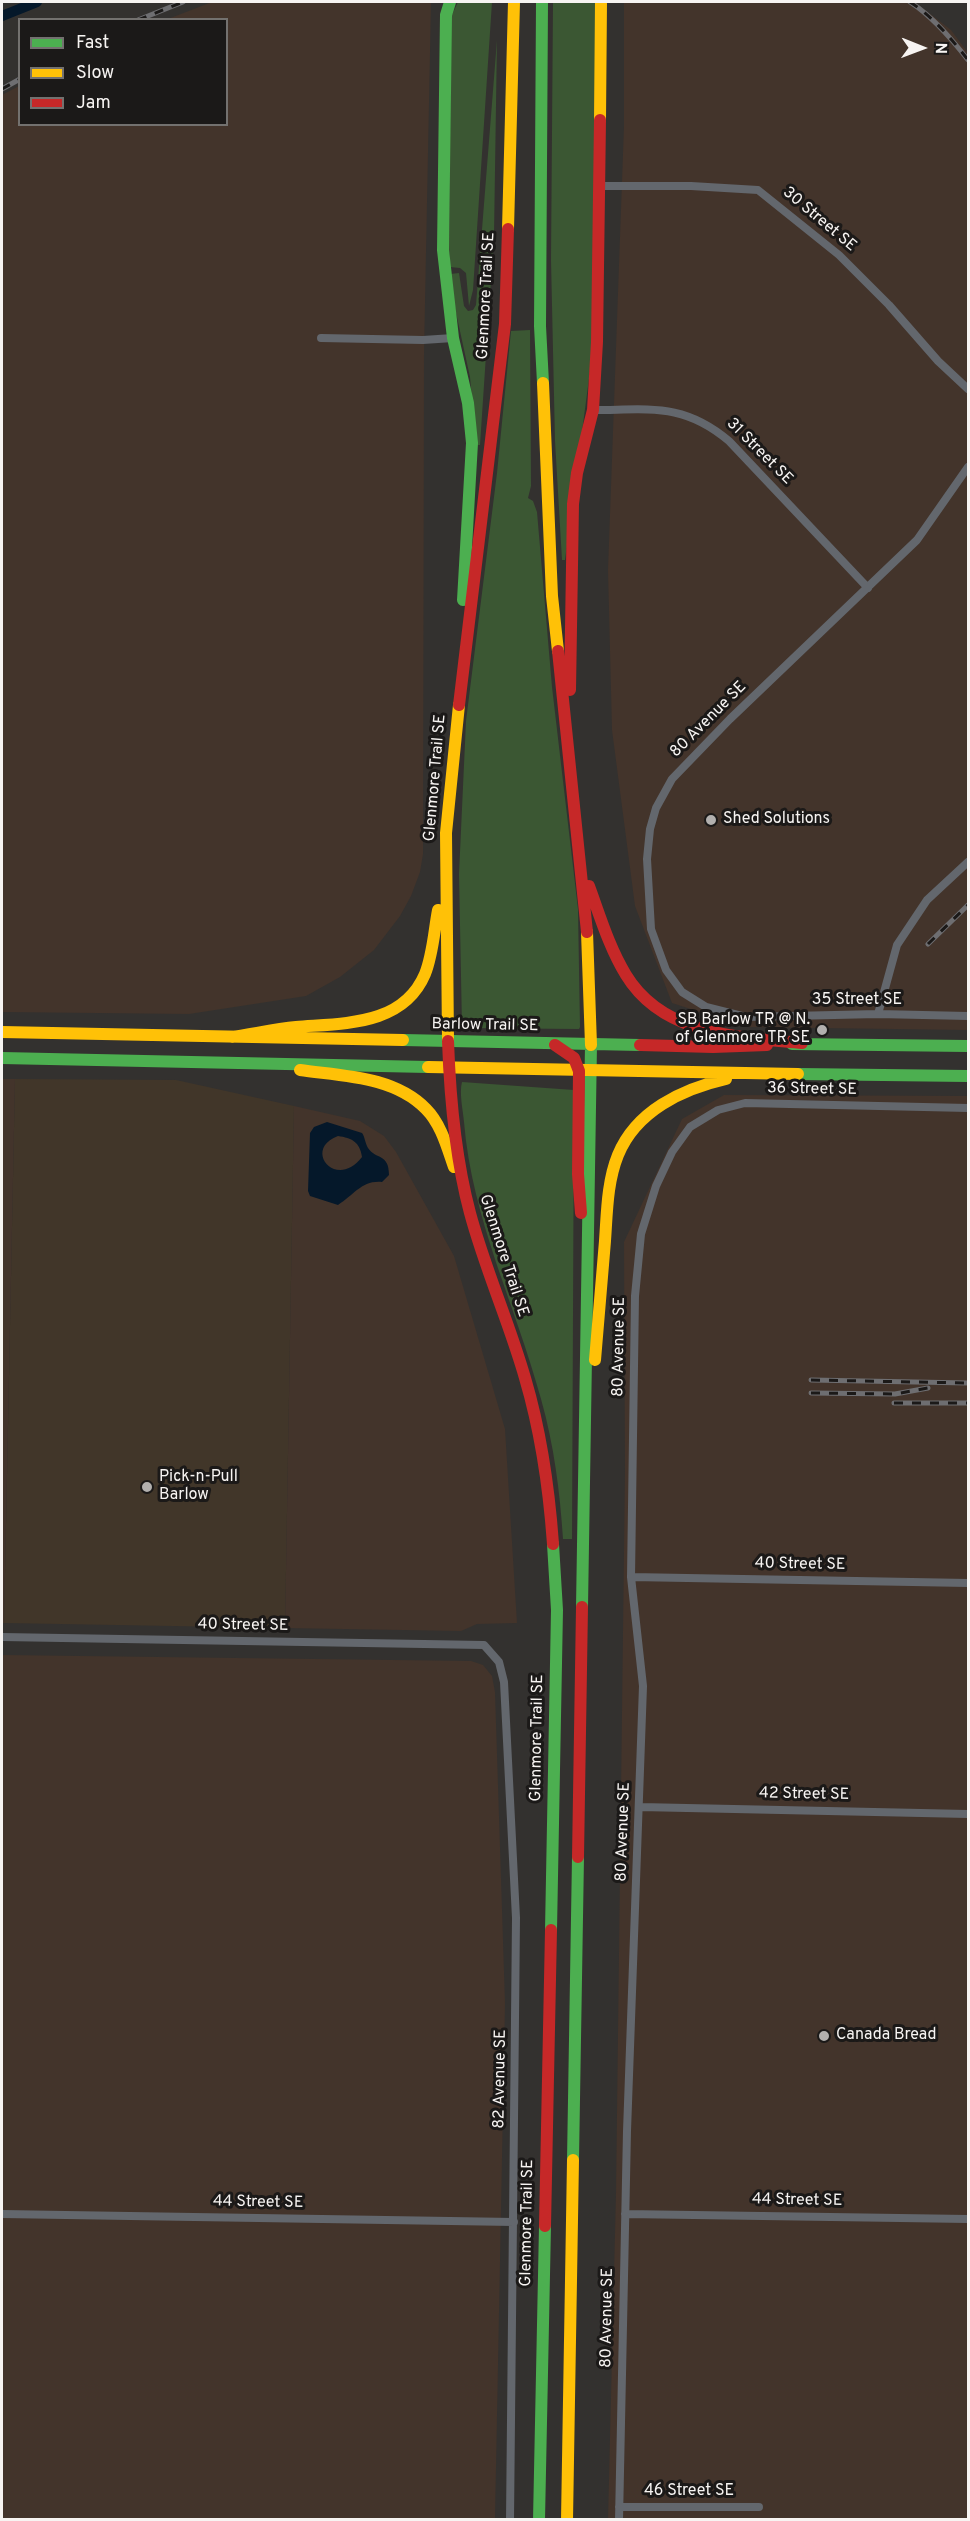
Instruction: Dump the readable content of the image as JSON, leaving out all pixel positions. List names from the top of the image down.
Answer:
{
  "streets": {
    "main road": ["Glenmore Trail SE", "Barlow Trail SE"],
    "street": [
      "30 Street SE",
      "31 Street SE",
      "80 Avenue SE",
      "35 Street SE",
      "36 Street SE",
      "40 Street SE",
      "42 Street SE",
      "82 Avenue SE",
      "44 Street SE",
      "46 Street SE"
    ]
  },
  "crossings": [
    ["Glenmore Trail SE", "Barlow Trail SE"],
    ["31 Street SE", "80 Avenue SE"],
    ["80 Avenue SE", "35 Street SE"],
    ["80 Avenue SE", "36 Street SE"],
    ["80 Avenue SE", "40 Street SE"],
    ["80 Avenue SE", "42 Street SE"],
    ["80 Avenue SE", "44 Street SE"],
    ["80 Avenue SE", "46 Street SE"],
    ["40 Street SE", "82 Avenue SE"],
    ["82 Avenue SE", "44 Street SE"]
  ],
  "places": [
    "Shed Solutions",
    "SB Barlow TR @ N. of Glenmore TR SE",
    "Pick-n-Pull Barlow",
    "Canada Bread"
  ],
  "legend": ["Fast", "Slow", "Jam"],
  "north": "right"
}
